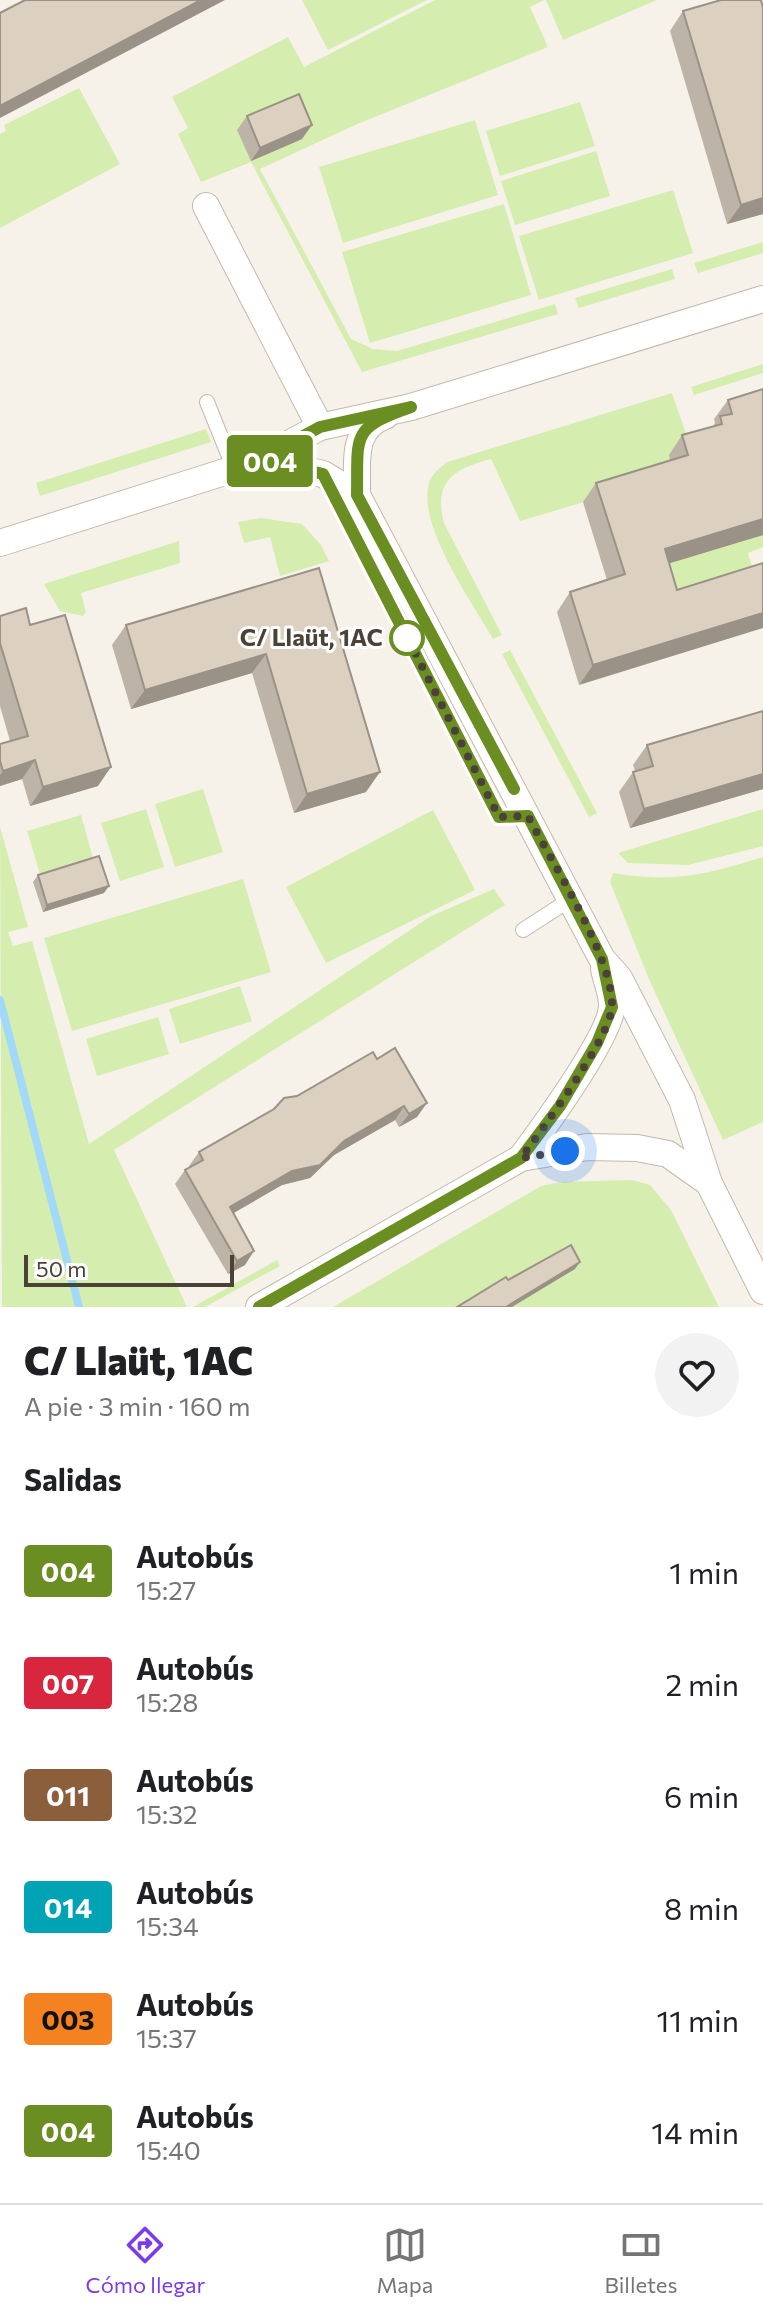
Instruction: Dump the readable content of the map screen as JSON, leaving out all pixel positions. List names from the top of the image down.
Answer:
{
  "places": ["C/ Llaüt, 1AC"],
  "lines": ["bus line 004"],
  "scale_bar": "50 m",
  "page": {
    "on_map": "004",
    "scale": "50 m",
    "heading": [
      ["C/ Llaüt, 1AC", "A pie · 3 min · 160 m"],
      "Salidas"
    ],
    "list": [
      {
        "mark": "004",
        "name": "Autobús",
        "note": "15:27",
        "value": "1 min"
      },
      {
        "mark": "007",
        "name": "Autobús",
        "note": "15:28",
        "value": "2 min"
      },
      {
        "mark": "011",
        "name": "Autobús",
        "note": "15:32",
        "value": "6 min"
      },
      {
        "mark": "014",
        "name": "Autobús",
        "note": "15:34",
        "value": "8 min"
      },
      {
        "mark": "003",
        "name": "Autobús",
        "note": "15:37",
        "value": "11 min"
      },
      {
        "mark": "004",
        "name": "Autobús",
        "note": "15:40",
        "value": "14 min"
      }
    ],
    "tabs": ["Cómo llegar", "Mapa", "Billetes"]
  }
}
